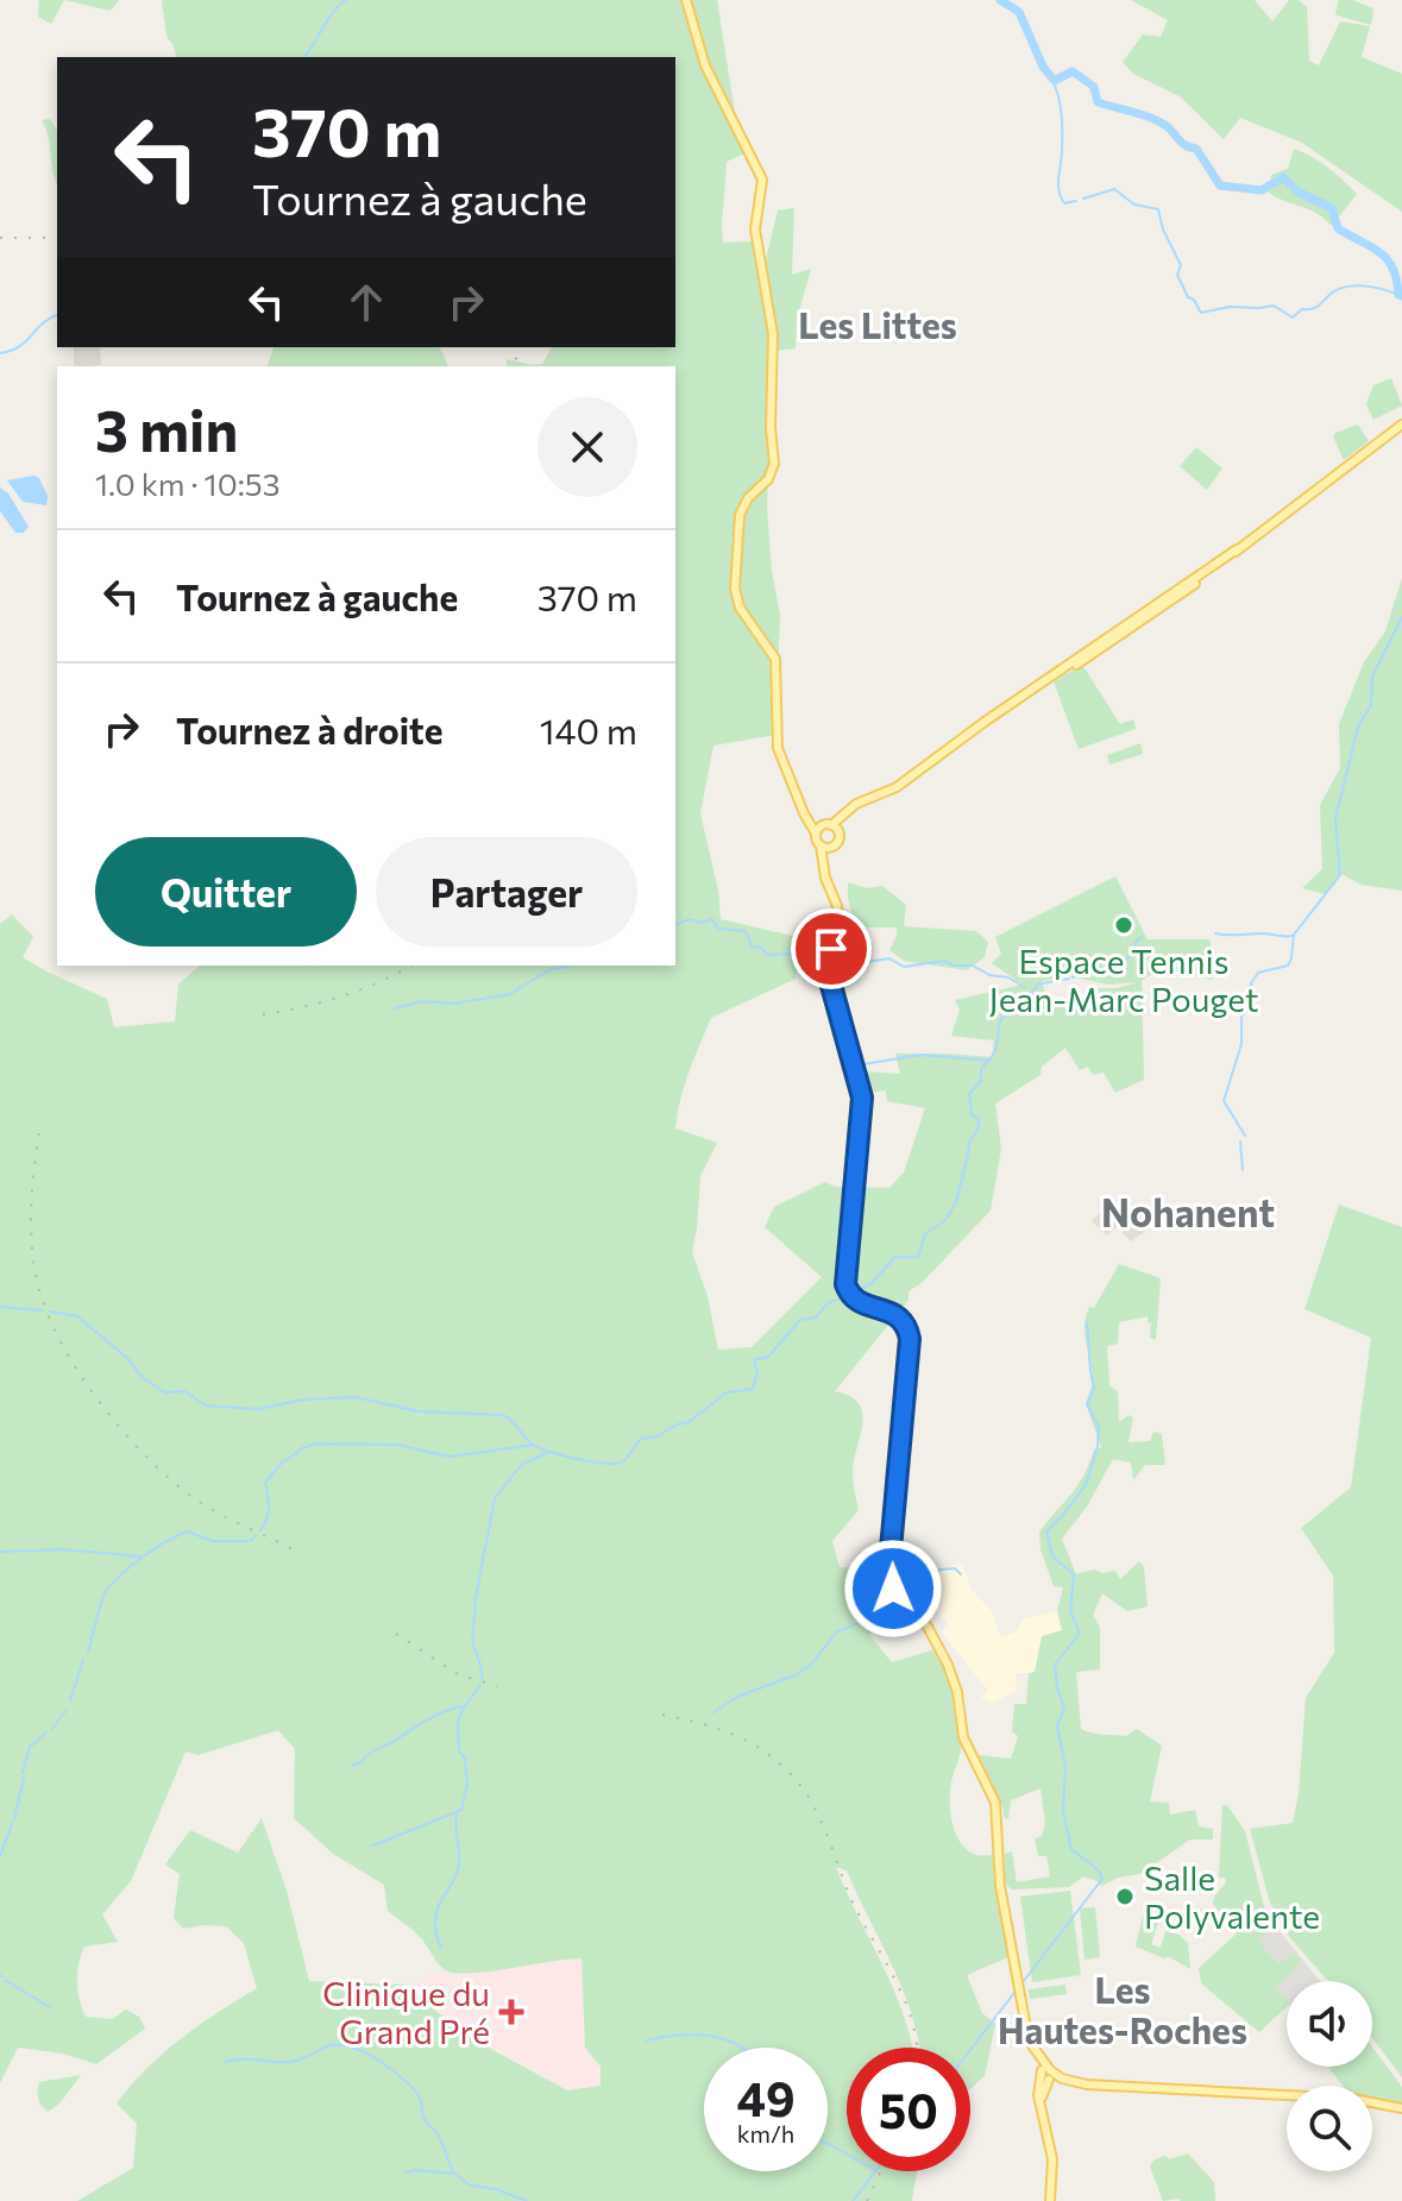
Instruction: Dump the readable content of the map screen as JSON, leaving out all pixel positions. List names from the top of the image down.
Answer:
{
  "districts": ["Les Littes", "Nohanent", "Les Hautes-Roches"],
  "places": {
    "other": ["Espace Tennis Jean-Marc Pouget", "Salle Polyvalente"],
    "health": ["Clinique du Grand Pré"]
  },
  "page": {
    "turn": ["370 m", "Tournez à gauche"],
    "heading": ["3 min", "1.0 km · 10:53"],
    "list": [
      {
        "name": "Tournez à gauche",
        "value": "370 m"
      },
      {
        "name": "Tournez à droite",
        "value": "140 m"
      }
    ],
    "buttons": ["Quitter", "Partager"],
    "speed": "49 km/h",
    "limit": "50"
  }
}
